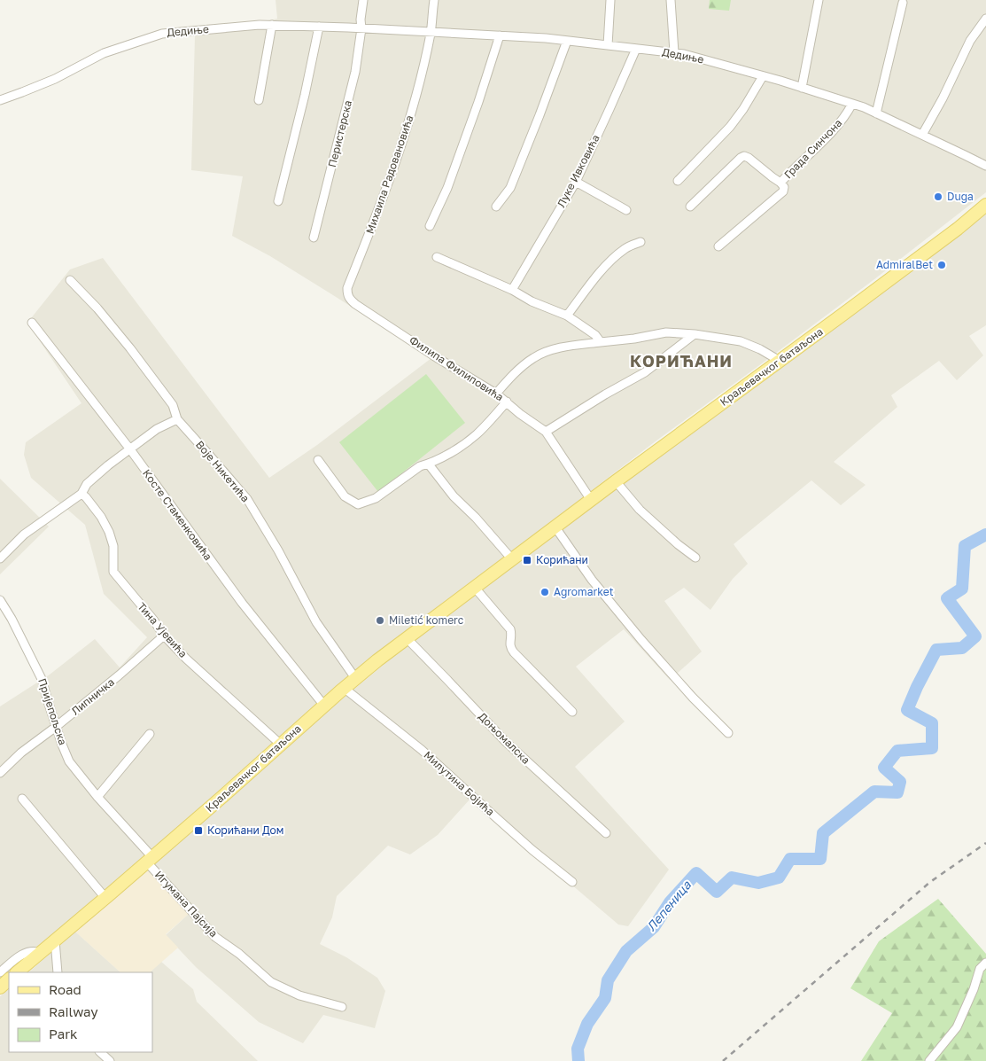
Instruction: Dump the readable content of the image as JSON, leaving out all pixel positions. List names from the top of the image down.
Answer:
{
  "streets": {
    "main road": ["Краљевачког батаљона"],
    "street": [
      "Дедиње",
      "Перистерска",
      "Града Синчона",
      "Луке Ивковића",
      "Михаила Радовановића",
      "Филипа Филиповића",
      "Воје Никетића",
      "Косте Стаменковића",
      "Тина Ујевића",
      "Липничка",
      "Пријепољска",
      "Доњомалска",
      "Милутина Бојића",
      "Игумана Пајсија"
    ]
  },
  "crossings": [
    ["Дедиње", "Перистерска"],
    ["Дедиње", "Града Синчона"],
    ["Дедиње", "Луке Ивковића"],
    ["Дедиње", "Михаила Радовановића"],
    ["Михаила Радовановића", "Филипа Филиповића"],
    ["Краљевачког батаљона", "Филипа Филиповића"],
    ["Краљевачког батаљона", "Воје Никетића"],
    ["Краљевачког батаљона", "Косте Стаменковића"],
    ["Краљевачког батаљона", "Тина Ујевића"],
    ["Краљевачког батаљона", "Пријепољска"],
    ["Краљевачког батаљона", "Доњомалска"],
    ["Краљевачког батаљона", "Милутина Бојића"],
    ["Краљевачког батаљона", "Игумана Пајсија"],
    ["Тина Ујевића", "Липничка"],
    ["Липничка", "Пријепољска"],
    ["Пријепољска", "Игумана Пајсија"]
  ],
  "districts": ["КОРИЋАНИ"],
  "water": ["Лепеница"],
  "places": {
    "other": [
      "Duga",
      "AdmiralBet",
      "Agromarket",
      "Miletić komerc"
    ],
    "transit": ["Корићани", "Корићани Дом"]
  },
  "legend": ["Road", "Railway", "Park"]
}
